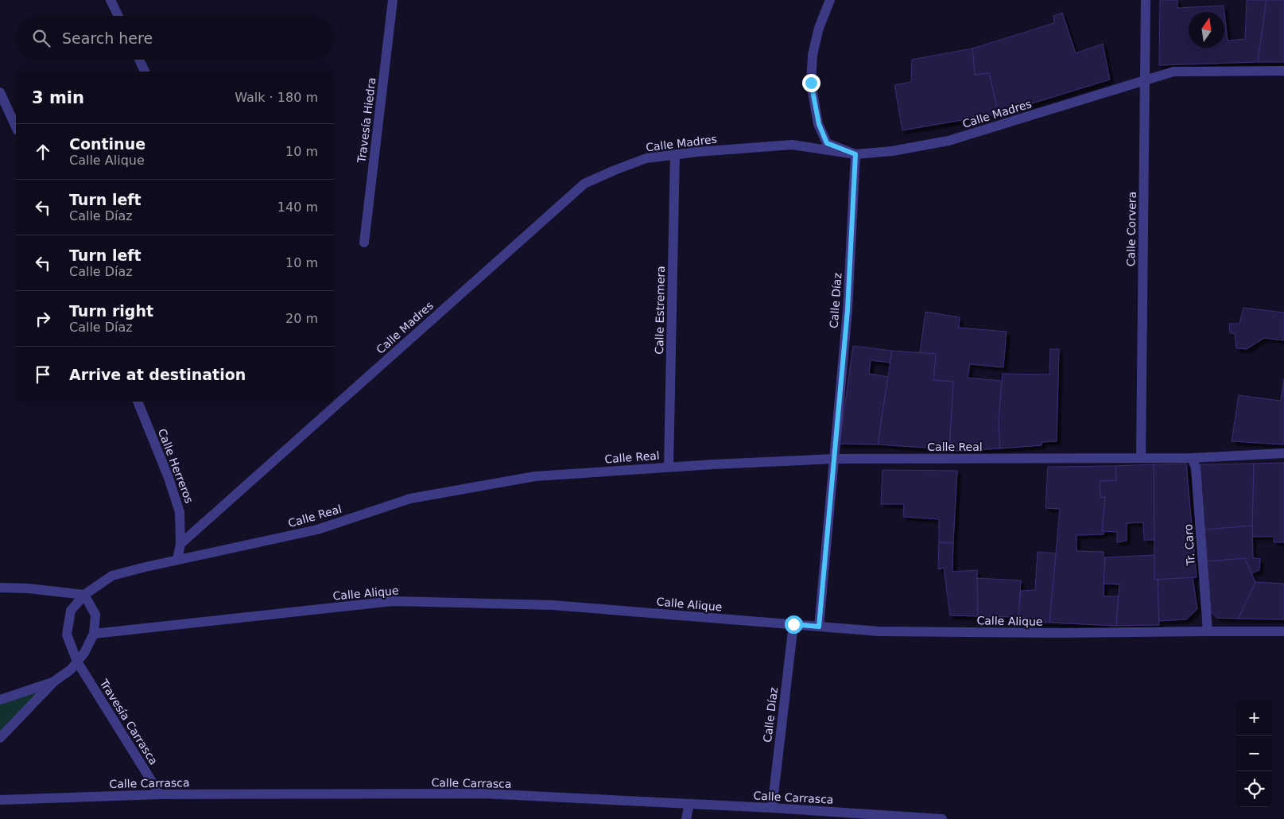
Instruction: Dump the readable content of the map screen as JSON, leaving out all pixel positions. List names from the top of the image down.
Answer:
{
  "streets": {
    "street": [
      "Calle Madres",
      "Travesía Hiedra",
      "Calle Corvera",
      "Calle Díaz",
      "Calle Estremera",
      "Calle Real",
      "Calle Herreros",
      "Tr. Caro",
      "Calle Alique",
      "Travesía Carrasca",
      "Calle Carrasca"
    ]
  },
  "crossings": [
    ["Calle Madres", "Calle Corvera"],
    ["Calle Madres", "Calle Díaz"],
    ["Calle Madres", "Calle Estremera"],
    ["Calle Madres", "Calle Herreros"],
    ["Calle Corvera", "Calle Real"],
    ["Calle Díaz", "Calle Real"],
    ["Calle Díaz", "Calle Alique"],
    ["Calle Díaz", "Calle Carrasca"],
    ["Calle Estremera", "Calle Real"],
    ["Calle Real", "Tr. Caro"],
    ["Calle Real", "Travesía Carrasca"],
    ["Tr. Caro", "Calle Alique"],
    ["Travesía Carrasca", "Calle Carrasca"]
  ],
  "north": "top",
  "page": {
    "search": "Search here",
    "heading": ["3 min", "Walk · 180 m"],
    "list": [
      ["Continue", "Calle Alique", "10 m"],
      ["Turn left", "Calle Díaz", "140 m"],
      ["Turn left", "Calle Díaz", "10 m"],
      ["Turn right", "Calle Díaz", "20 m"],
      "Arrive at destination"
    ],
    "map_buttons": ["+", "−"]
  }
}
